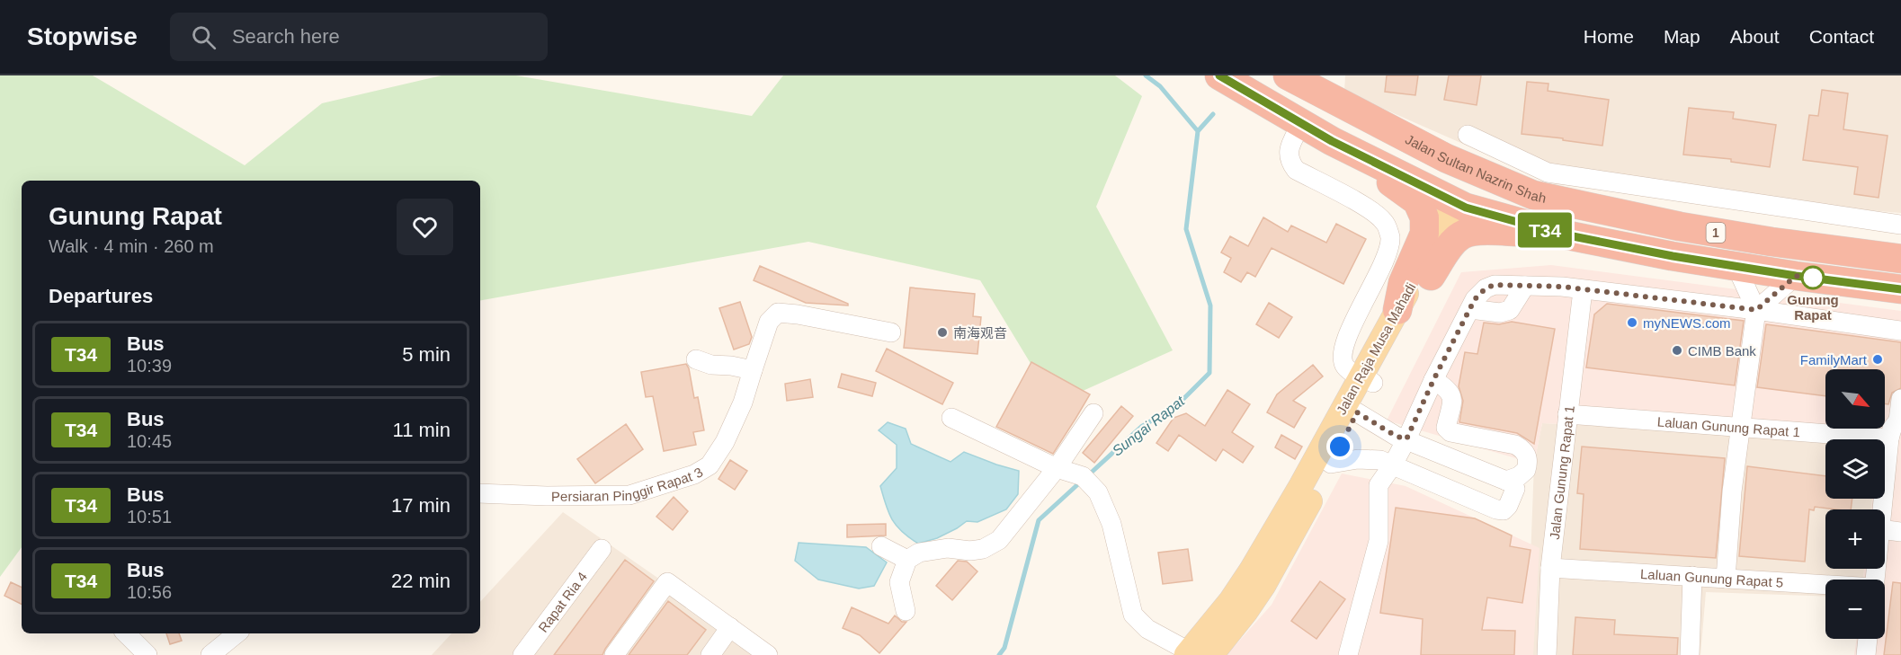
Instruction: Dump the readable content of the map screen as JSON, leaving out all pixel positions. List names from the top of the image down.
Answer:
{
  "streets": {
    "highway": ["Jalan Sultan Nazrin Shah", "1"],
    "main road": ["Jalan Raja Musa Mahadi"],
    "street": [
      "Laluan Gunung Rapat 1",
      "Jalan Gunung Rapat 1",
      "Persiaran Pinggir Rapat 3",
      "Laluan Gunung Rapat 5",
      "Rapat Ria 4"
    ]
  },
  "crossings": [
    ["1", "Jalan Raja Musa Mahadi"],
    ["Laluan Gunung Rapat 1", "Jalan Gunung Rapat 1"],
    ["Jalan Gunung Rapat 1", "Laluan Gunung Rapat 5"]
  ],
  "water": ["Sungai Rapat"],
  "places": [
    "Gunung Rapat",
    "myNEWS.com",
    "南海观音",
    "CIMB Bank",
    "FamilyMart"
  ],
  "lines": ["bus line T34"],
  "north": "bottom right",
  "page": {
    "header": "Stopwise",
    "search": "Search here",
    "nav": [
      "Home",
      "Map",
      "About",
      "Contact"
    ],
    "on_map": "T34",
    "heading": [
      ["Gunung Rapat", "Walk · 4 min · 260 m"],
      "Departures"
    ],
    "list": [
      {
        "mark": "T34",
        "name": "Bus",
        "note": "10:39",
        "value": "5 min"
      },
      {
        "mark": "T34",
        "name": "Bus",
        "note": "10:45",
        "value": "11 min"
      },
      {
        "mark": "T34",
        "name": "Bus",
        "note": "10:51",
        "value": "17 min"
      },
      {
        "mark": "T34",
        "name": "Bus",
        "note": "10:56",
        "value": "22 min"
      }
    ],
    "map_buttons": ["+", "−"]
  }
}
